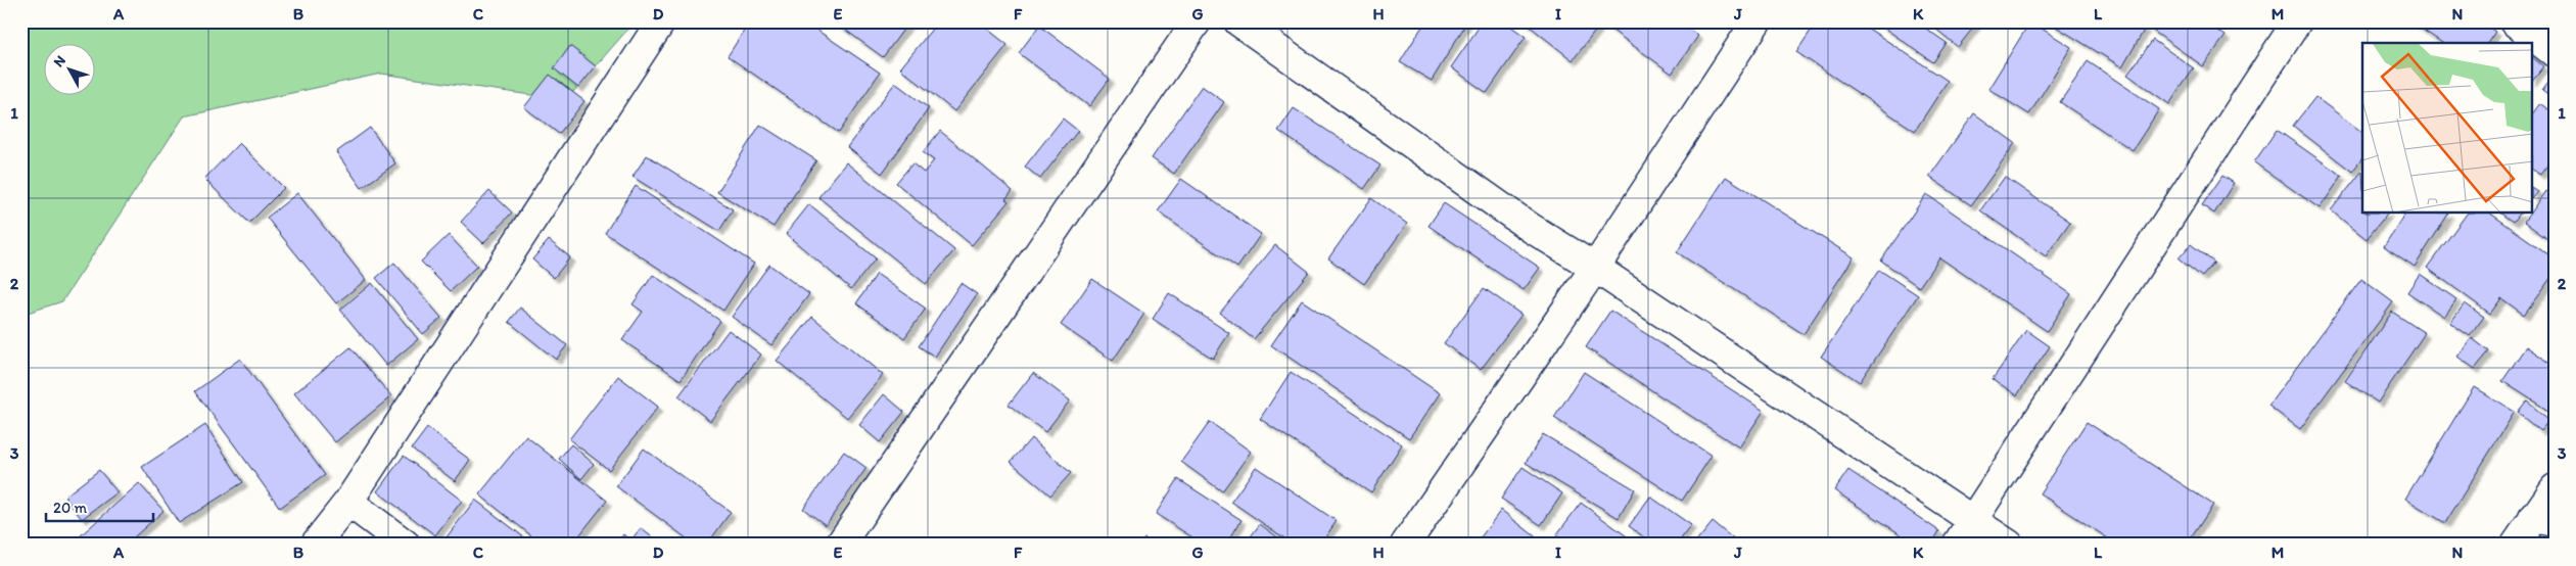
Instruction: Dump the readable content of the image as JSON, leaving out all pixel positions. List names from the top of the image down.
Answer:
{
  "scale_bar": "20 m",
  "north": "top left",
  "grid": {
    "columns": [
      "A",
      "B",
      "C",
      "D",
      "E",
      "F",
      "G",
      "H",
      "I",
      "J",
      "K",
      "L",
      "M",
      "N"
    ],
    "rows": ["1", "2", "3"]
  }
}
